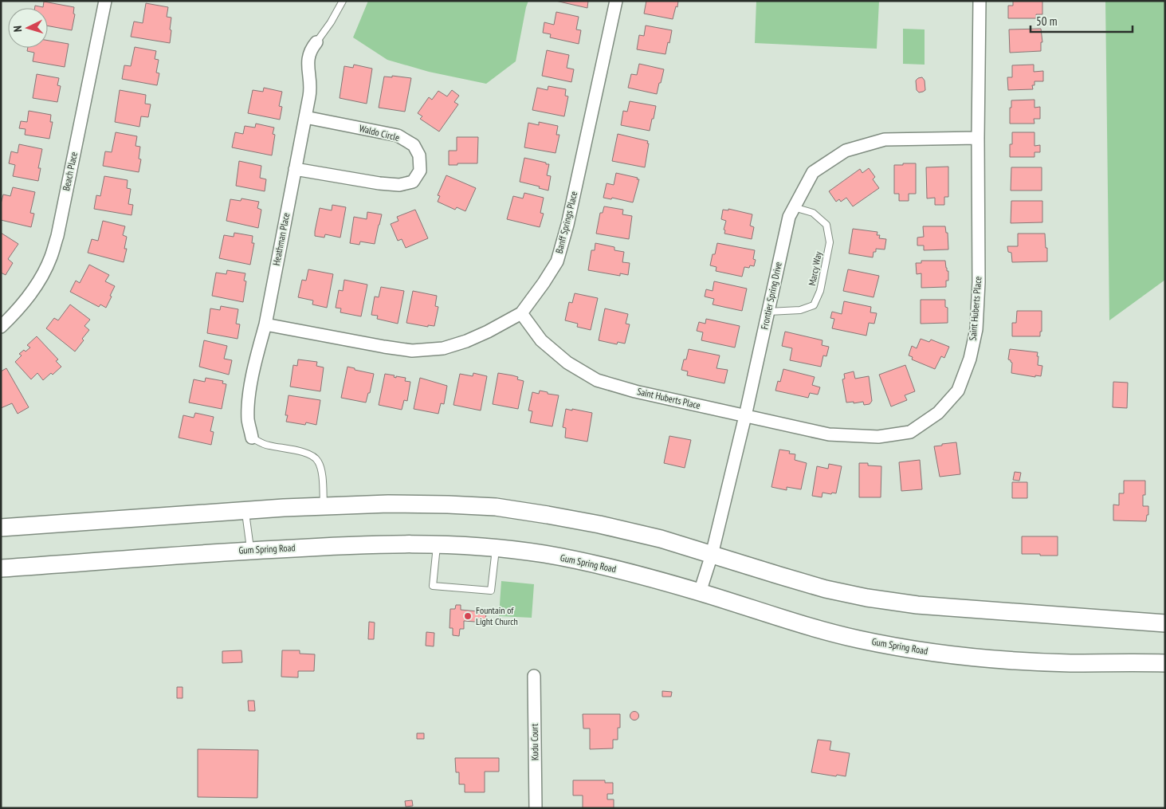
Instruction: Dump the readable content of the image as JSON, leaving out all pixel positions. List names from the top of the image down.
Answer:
{
  "streets": {
    "main road": ["Gum Spring Road"],
    "street": [
      "Waldo Circle",
      "Beach Place",
      "Banff Springs Place",
      "Heathman Place",
      "Frontier Spring Drive",
      "Saint Huberts Place",
      "Kudu Court"
    ],
    "lane": ["Marcy Way"]
  },
  "crossings": [
    ["Waldo Circle", "Heathman Place"],
    ["Banff Springs Place", "Heathman Place"],
    ["Banff Springs Place", "Saint Huberts Place"],
    ["Marcy Way", "Frontier Spring Drive"],
    ["Frontier Spring Drive", "Saint Huberts Place"],
    ["Frontier Spring Drive", "Gum Spring Road"]
  ],
  "places": ["Fountain of Light Church"],
  "scale_bar": "50 m",
  "north": "left"
}
